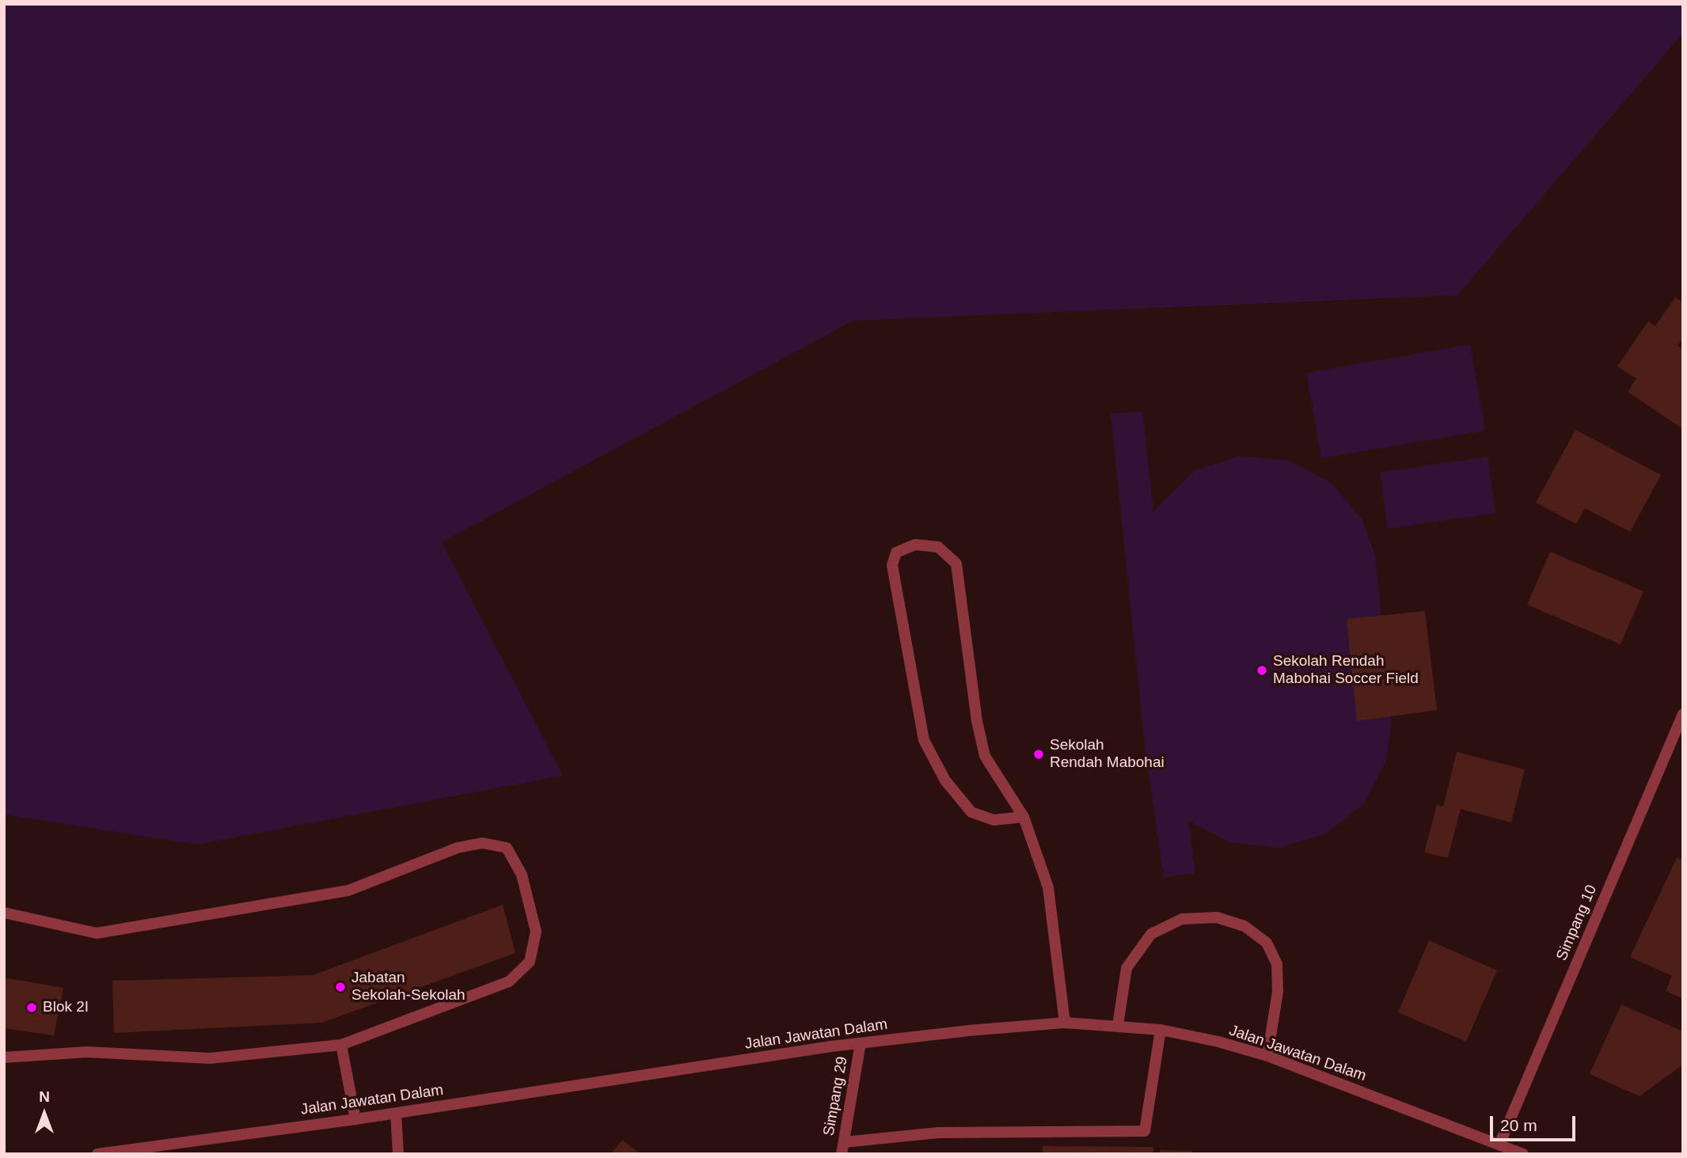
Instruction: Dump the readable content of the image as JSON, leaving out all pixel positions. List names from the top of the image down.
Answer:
{
  "streets": {
    "street": ["Simpang 10", "Jalan Jawatan Dalam", "Simpang 29"]
  },
  "crossings": [
    ["Simpang 10", "Jalan Jawatan Dalam"],
    ["Jalan Jawatan Dalam", "Simpang 29"]
  ],
  "places": [
    "Sekolah Rendah Mabohai Soccer Field",
    "Sekolah Rendah Mabohai",
    "Jabatan Sekolah-Sekolah",
    "Blok 2I"
  ],
  "scale_bar": "20 m",
  "north": "top"
}
